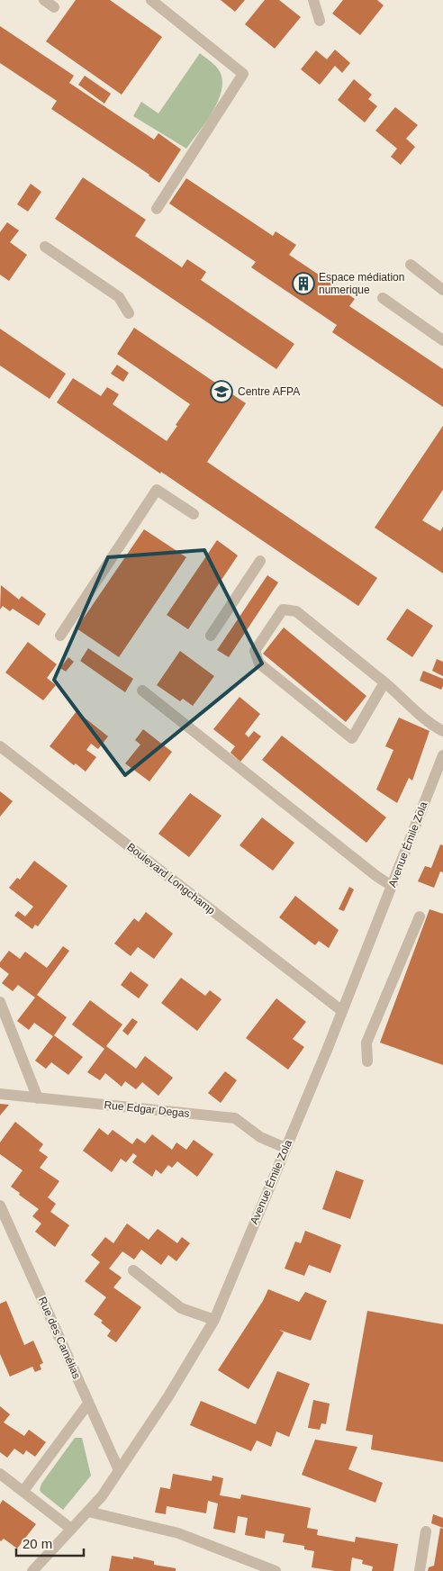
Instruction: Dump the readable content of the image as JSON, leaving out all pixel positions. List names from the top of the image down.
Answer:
{
  "streets": {
    "street": [
      "Avenue Émile Zola",
      "Boulevard Longchamp",
      "Rue Edgar Degas",
      "Rue des Camélias"
    ]
  },
  "crossings": [
    ["Avenue Émile Zola", "Boulevard Longchamp"],
    ["Avenue Émile Zola", "Rue Edgar Degas"],
    ["Avenue Émile Zola", "Rue des Camélias"]
  ],
  "places": {
    "building": ["Espace médiation numerique"],
    "school or university": ["Centre AFPA"]
  },
  "scale_bar": "20 m"
}
